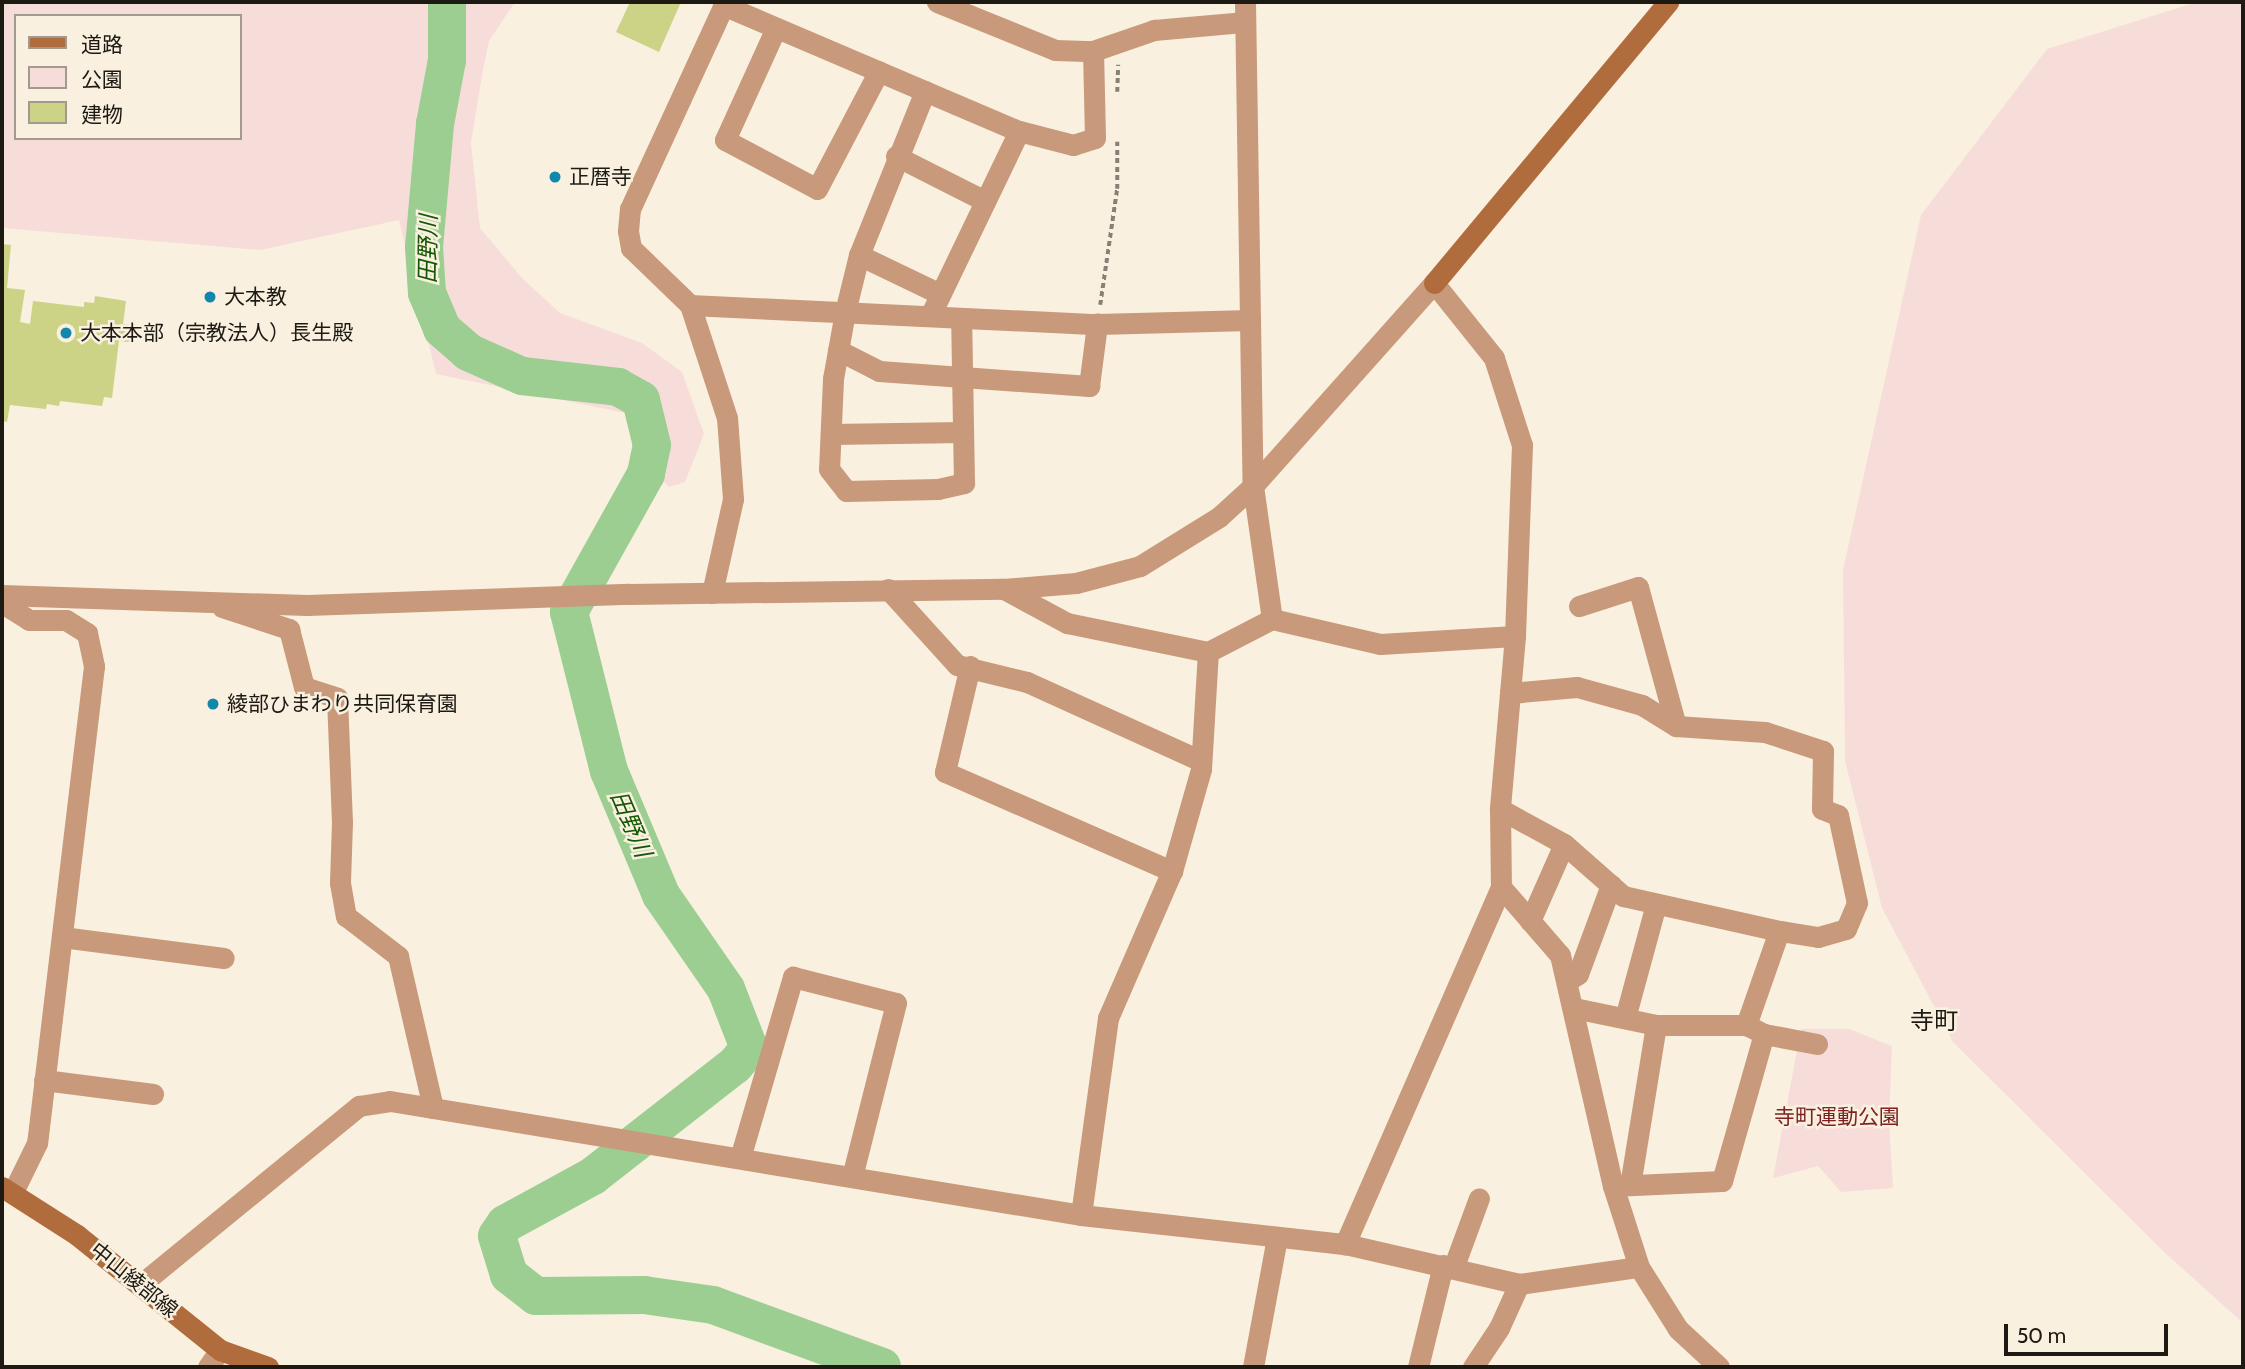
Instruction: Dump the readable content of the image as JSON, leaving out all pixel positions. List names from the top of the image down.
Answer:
{
  "streets": {
    "street": ["中山綾部線"]
  },
  "districts": ["寺町"],
  "water": ["田野川"],
  "parks": ["寺町運動公園"],
  "places": [
    "正暦寺",
    "大本教",
    "大本本部（宗教法人）長生殿",
    "綾部ひまわり共同保育園"
  ],
  "legend": ["道路", "公園", "建物"],
  "scale_bar": "50 m"
}
